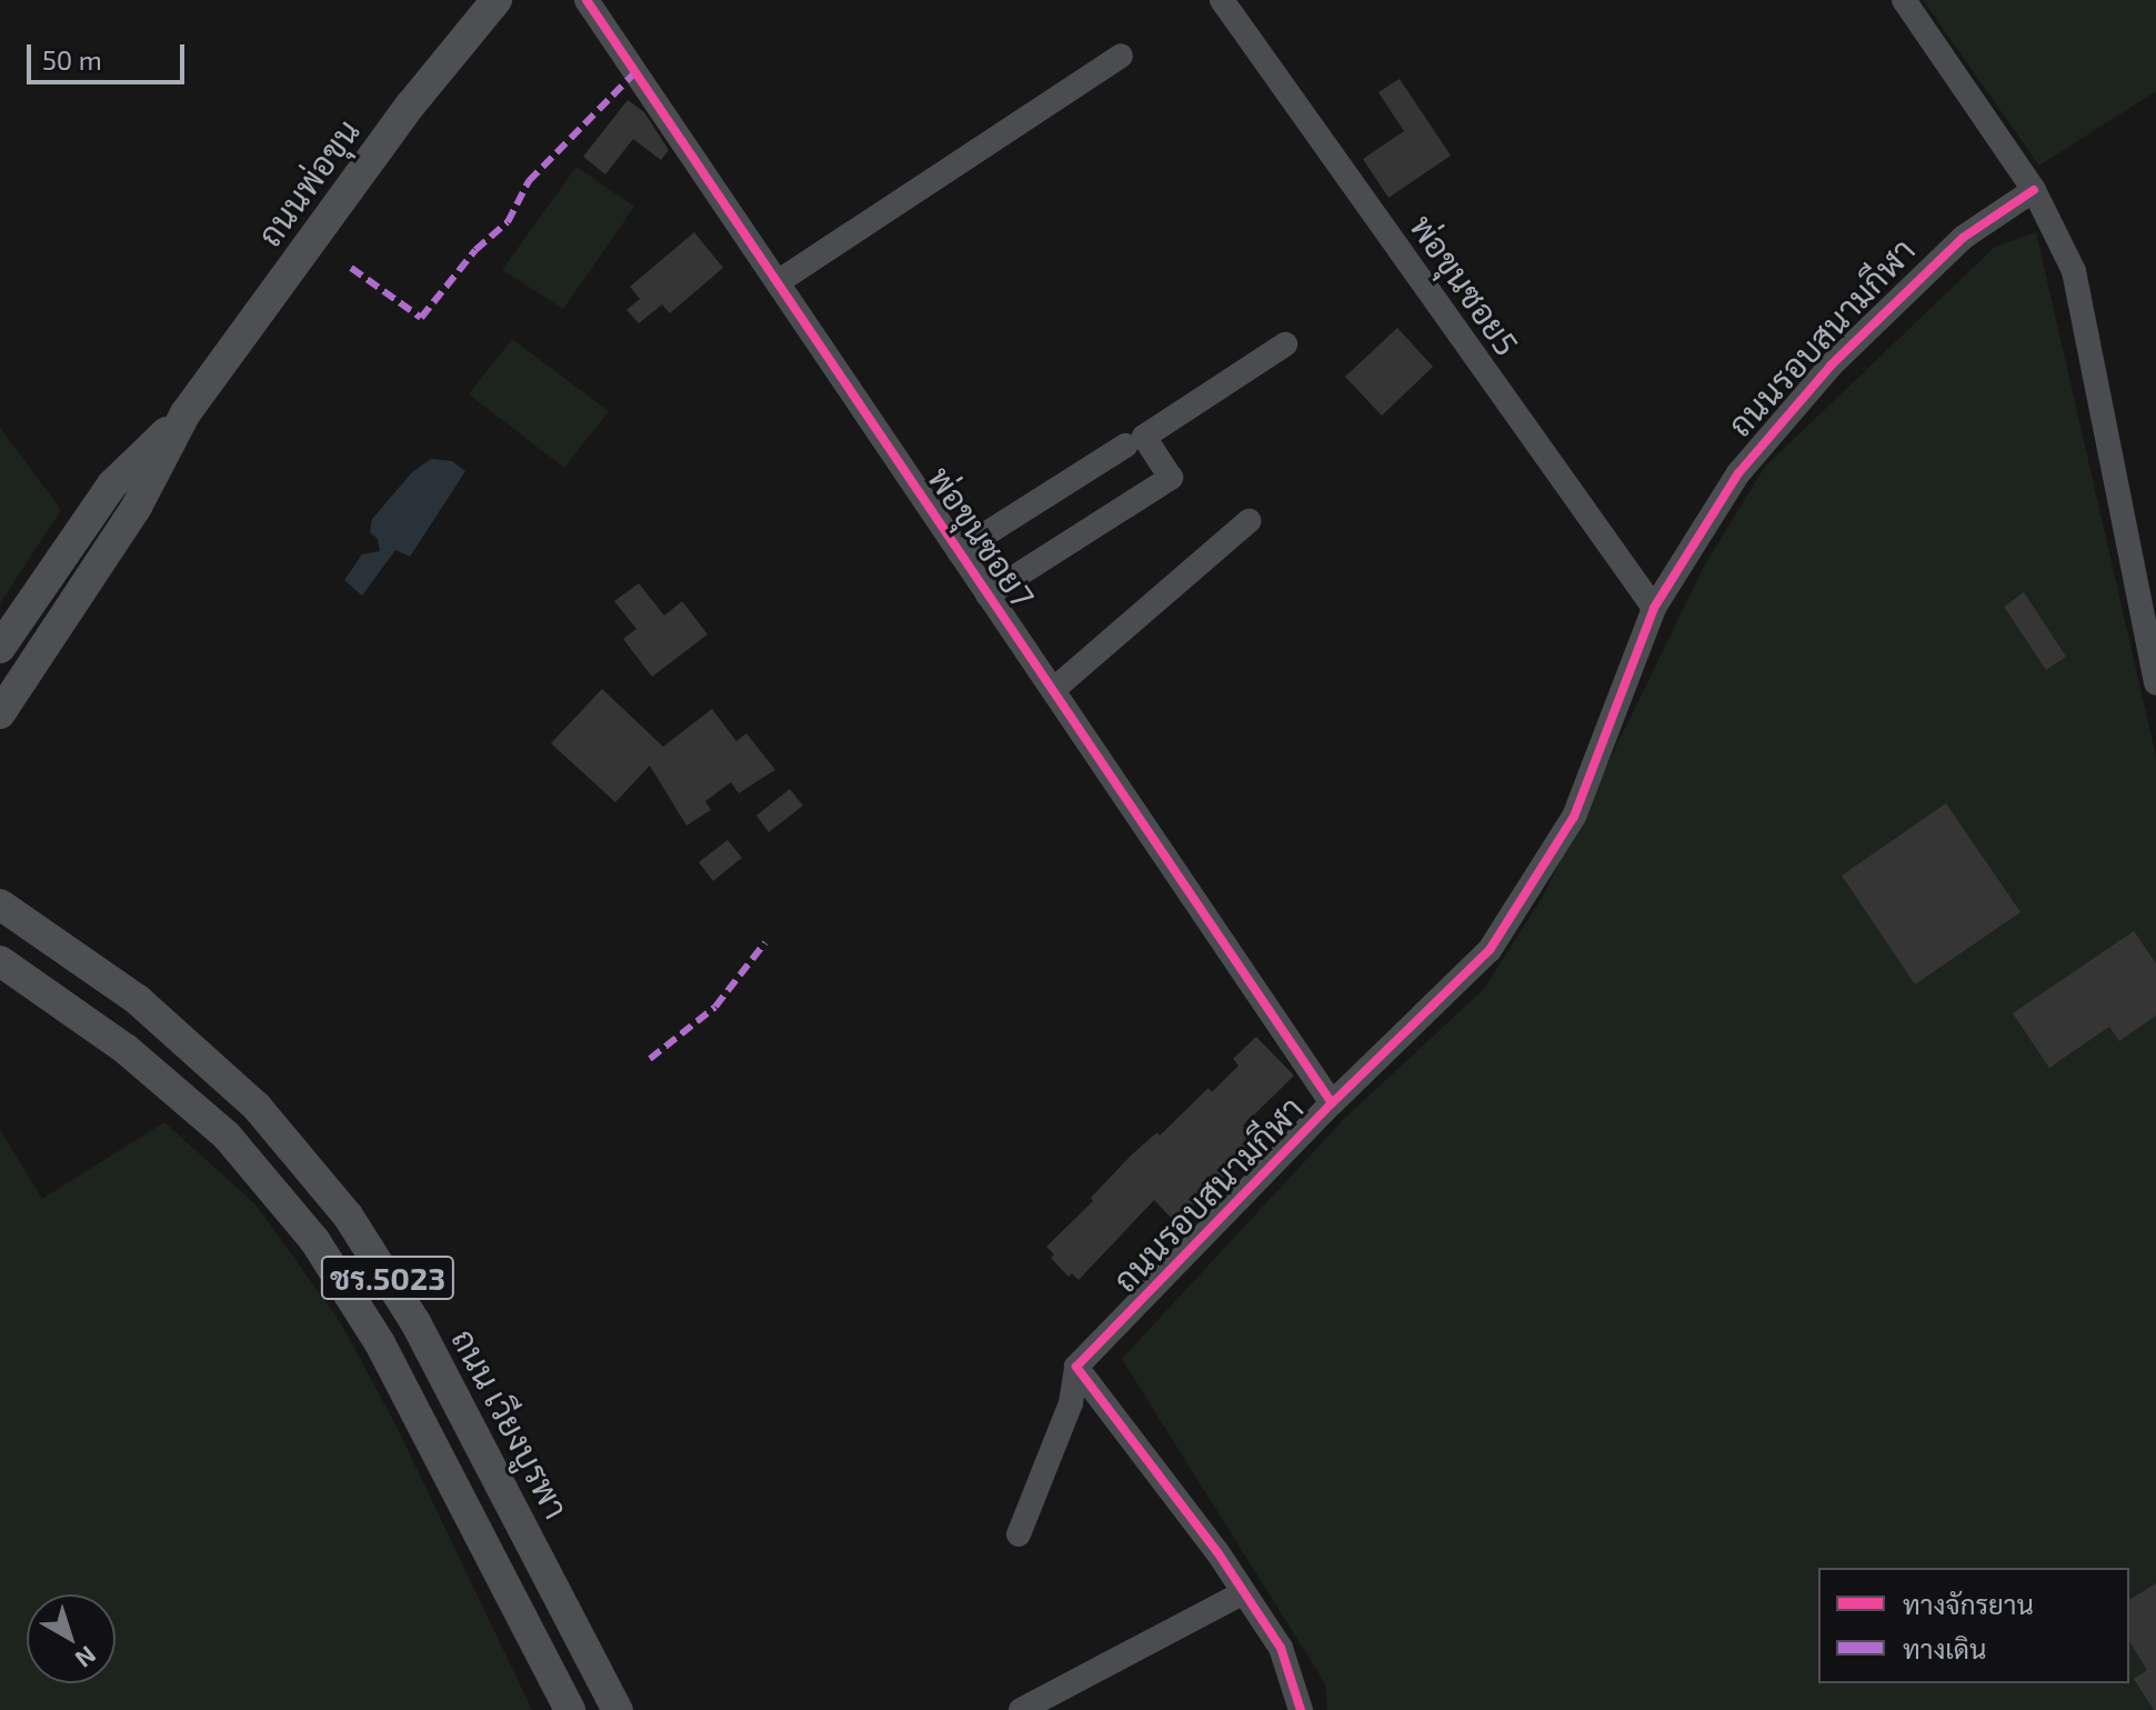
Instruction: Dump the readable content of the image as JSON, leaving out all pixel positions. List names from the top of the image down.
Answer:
{
  "streets": {
    "main road": ["ถนนพ่อขุน", "ชร.5023", "ถนน เวียงบูรพา"],
    "street": ["พ่อขุนซอย5", "ถนนรอบสนามกีฬา", "พ่อขุนซอย7"]
  },
  "crossings": [
    ["พ่อขุนซอย5", "ถนนรอบสนามกีฬา"],
    ["ถนนรอบสนามกีฬา", "พ่อขุนซอย7"]
  ],
  "legend": ["ทางจักรยาน", "ทางเดิน"],
  "scale_bar": "50 m",
  "north": "bottom right"
}
